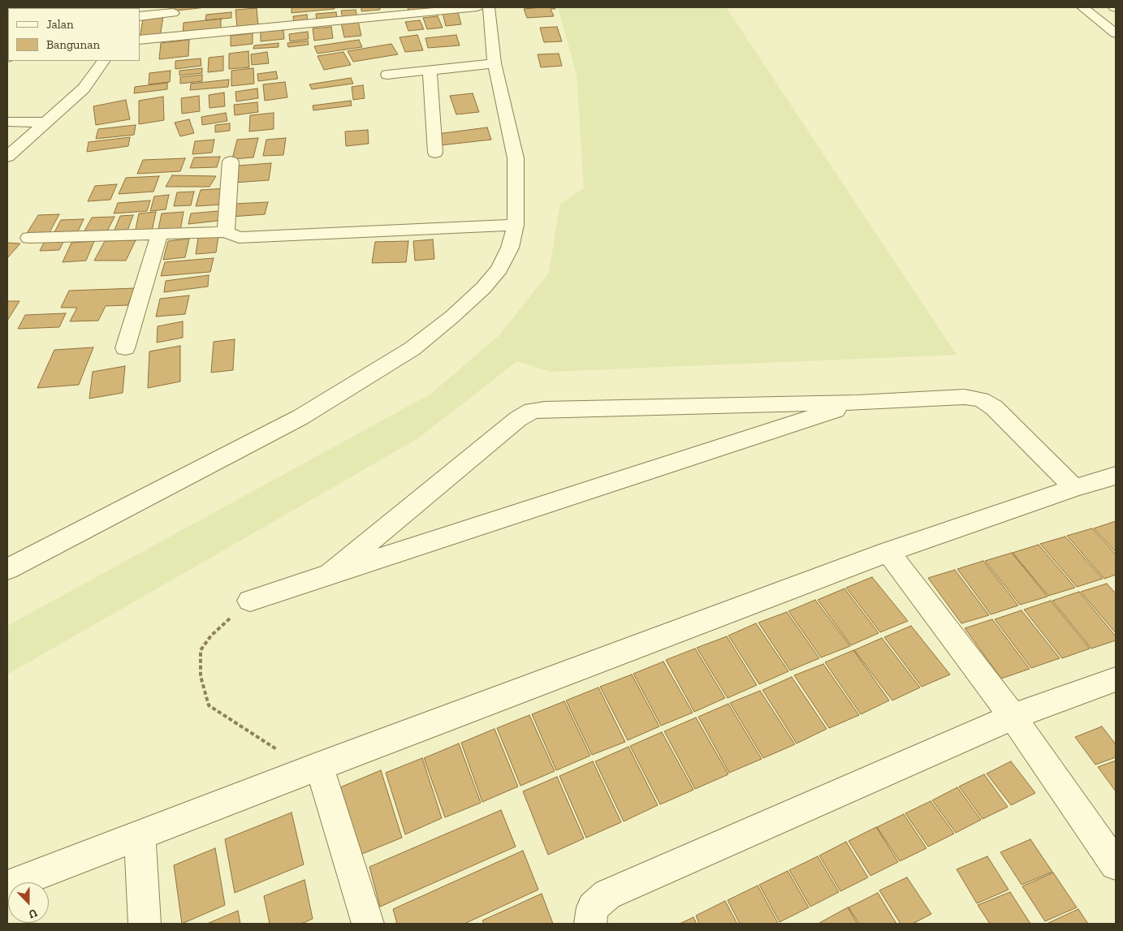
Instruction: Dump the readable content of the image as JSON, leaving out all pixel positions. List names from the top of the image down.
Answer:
{
  "legend": ["Jalan", "Bangunan"],
  "north": "bottom"
}
